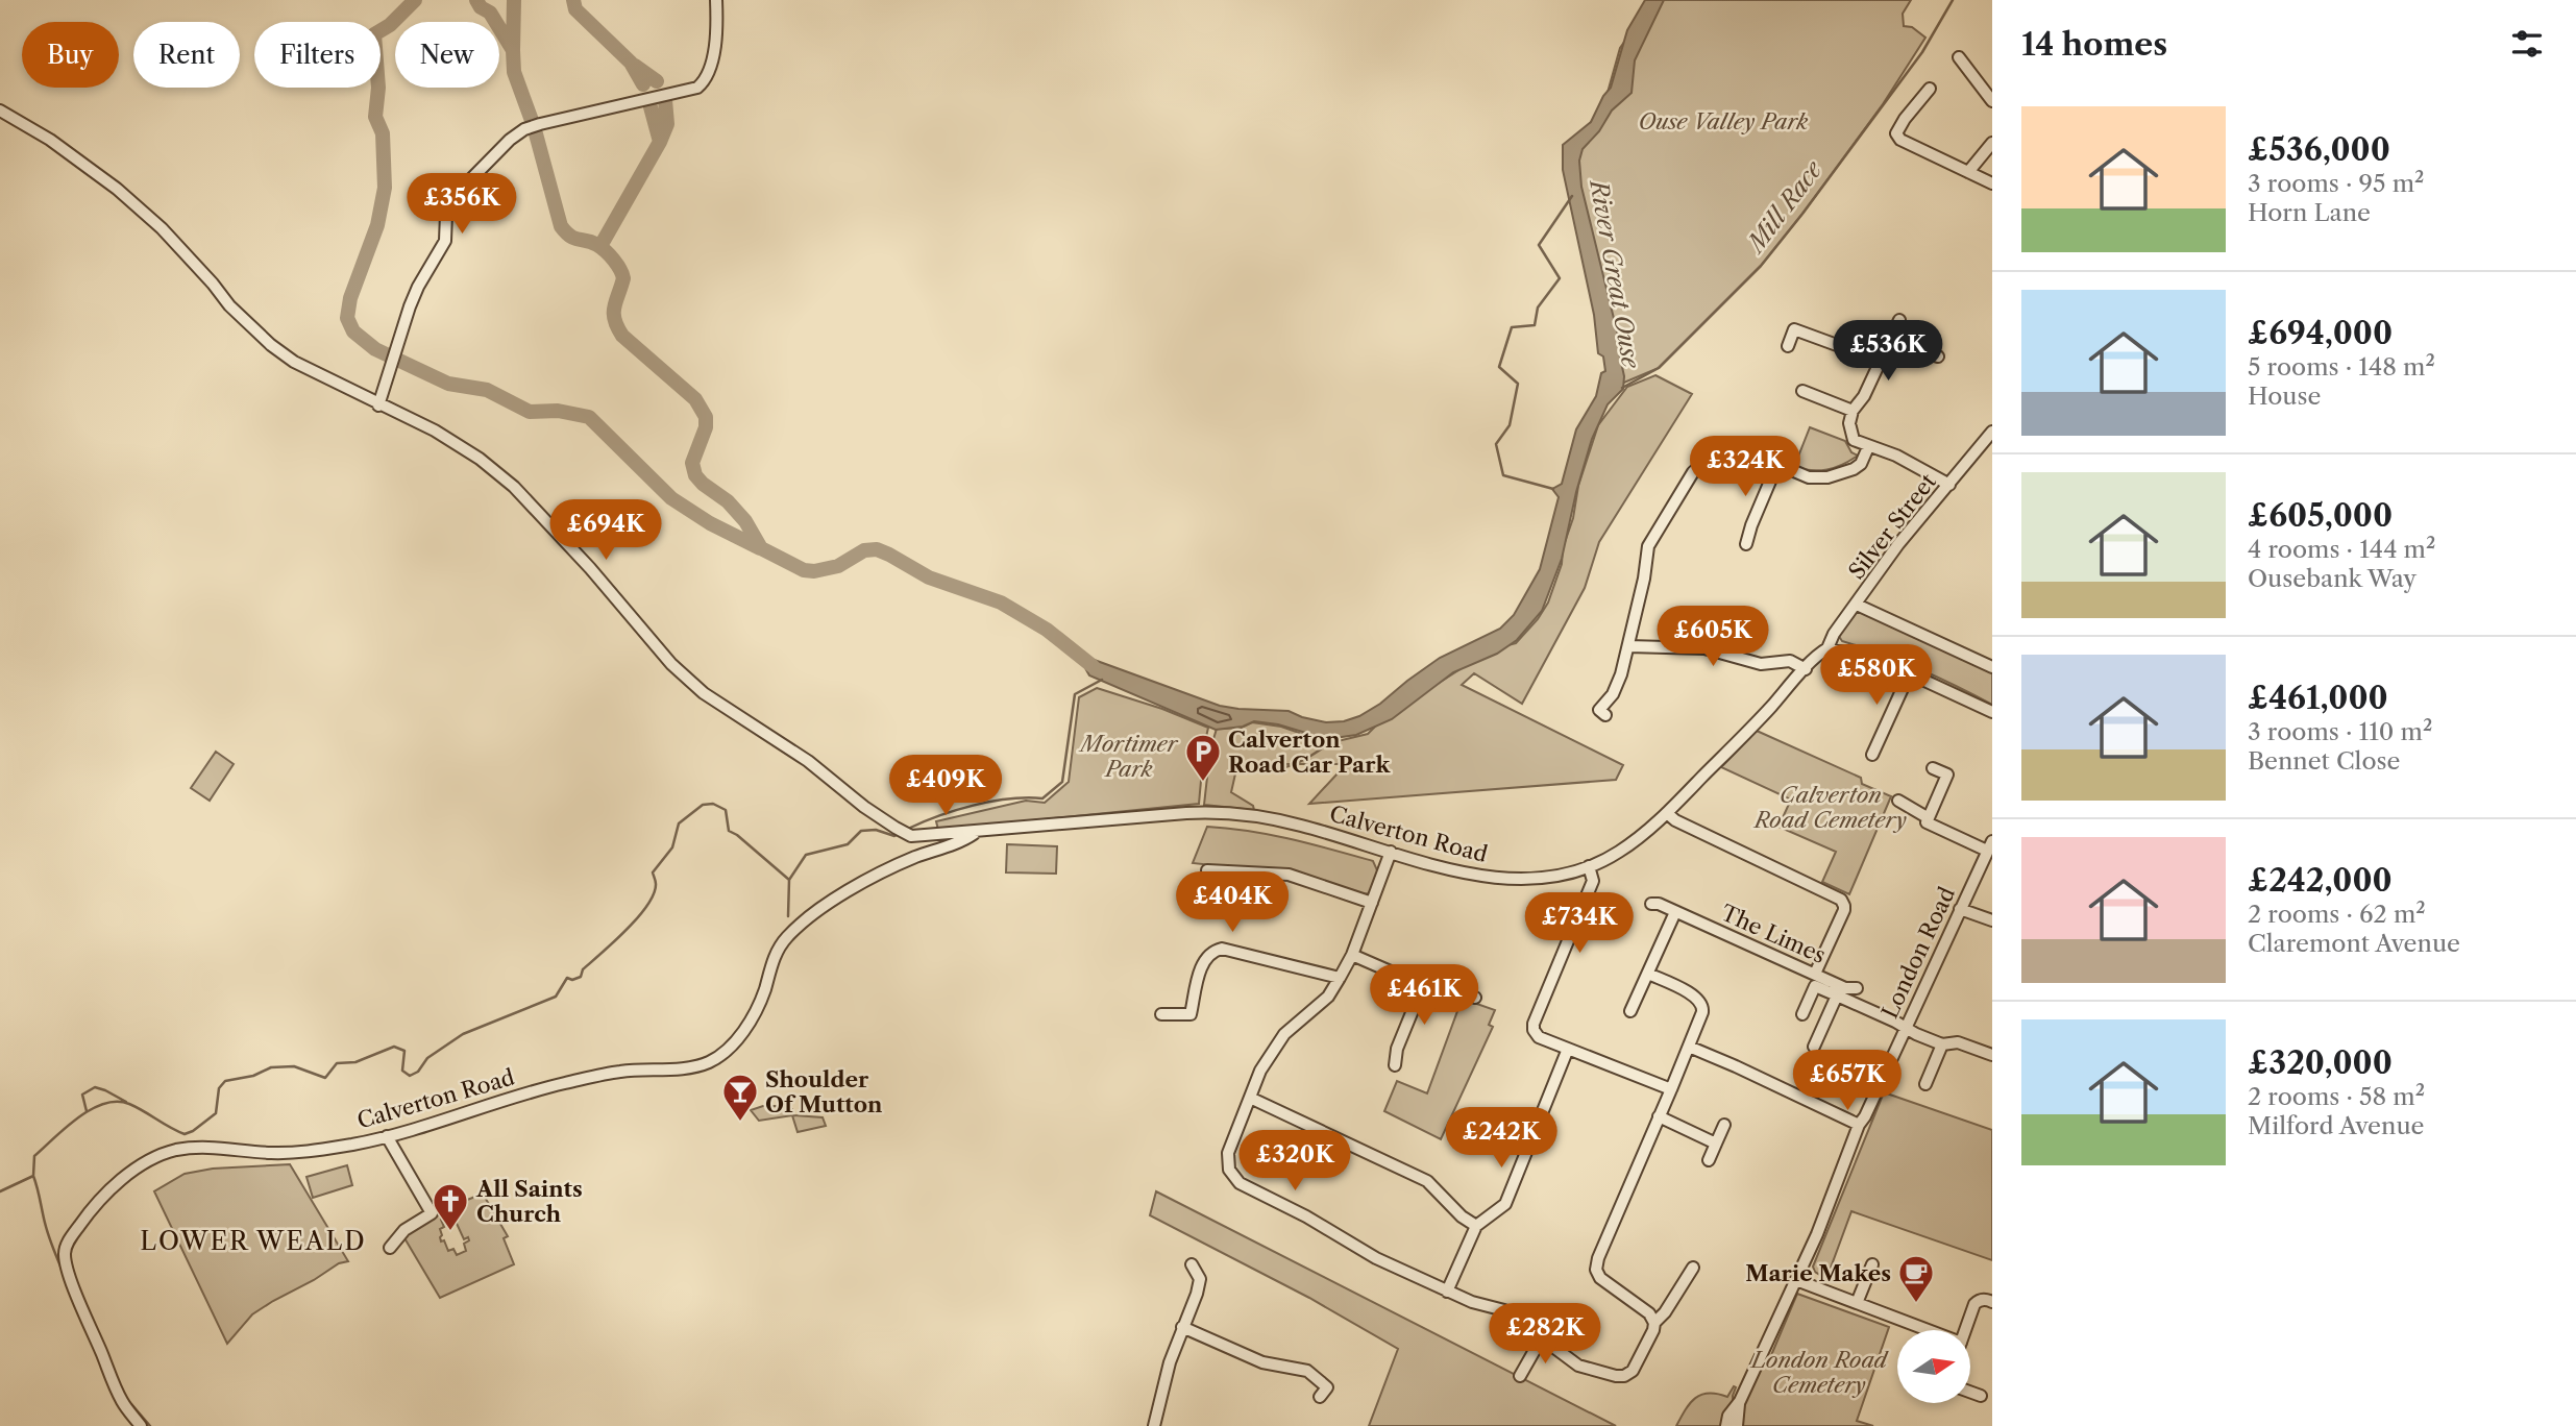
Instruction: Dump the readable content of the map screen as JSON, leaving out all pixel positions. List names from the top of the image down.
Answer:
{
  "streets": {
    "street": [
      "Silver Street",
      "Calverton Road",
      "The Limes",
      "London Road"
    ]
  },
  "crossings": [
    ["Silver Street", "Calverton Road"]
  ],
  "districts": ["LOWER WEALD"],
  "water": ["Mill Race", "River Great Ouse"],
  "parks": [
    "Ouse Valley Park",
    "Mortimer Park",
    "Calverton Road Cemetery",
    "London Road Cemetery"
  ],
  "places": {
    "parking": ["Calverton Road Car Park"],
    "bar": ["Shoulder Of Mutton"],
    "church": ["All Saints Church"],
    "cafe": ["Marie Makes"]
  },
  "north": "right",
  "page": {
    "heading": "14 homes",
    "chip": [
      "Buy",
      "Rent",
      "Filters",
      "New"
    ],
    "list": [
      {
        "name": "£536,000",
        "note": "3 rooms · 95 m² · Horn Lane"
      },
      {
        "name": "£694,000",
        "note": "5 rooms · 148 m² · House"
      },
      {
        "name": "£605,000",
        "note": "4 rooms · 144 m² · Ousebank Way"
      },
      {
        "name": "£461,000",
        "note": "3 rooms · 110 m² · Bennet Close"
      },
      {
        "name": "£242,000",
        "note": "2 rooms · 62 m² · Claremont Avenue"
      },
      {
        "name": "£320,000",
        "note": "2 rooms · 58 m² · Milford Avenue"
      }
    ],
    "price": [
      "£356K",
      "£536K",
      "£324K",
      "£694K",
      "£605K",
      "£580K",
      "£409K",
      "£404K",
      "£734K",
      "£461K",
      "£657K",
      "£242K",
      "£320K",
      "£282K"
    ]
  }
}
